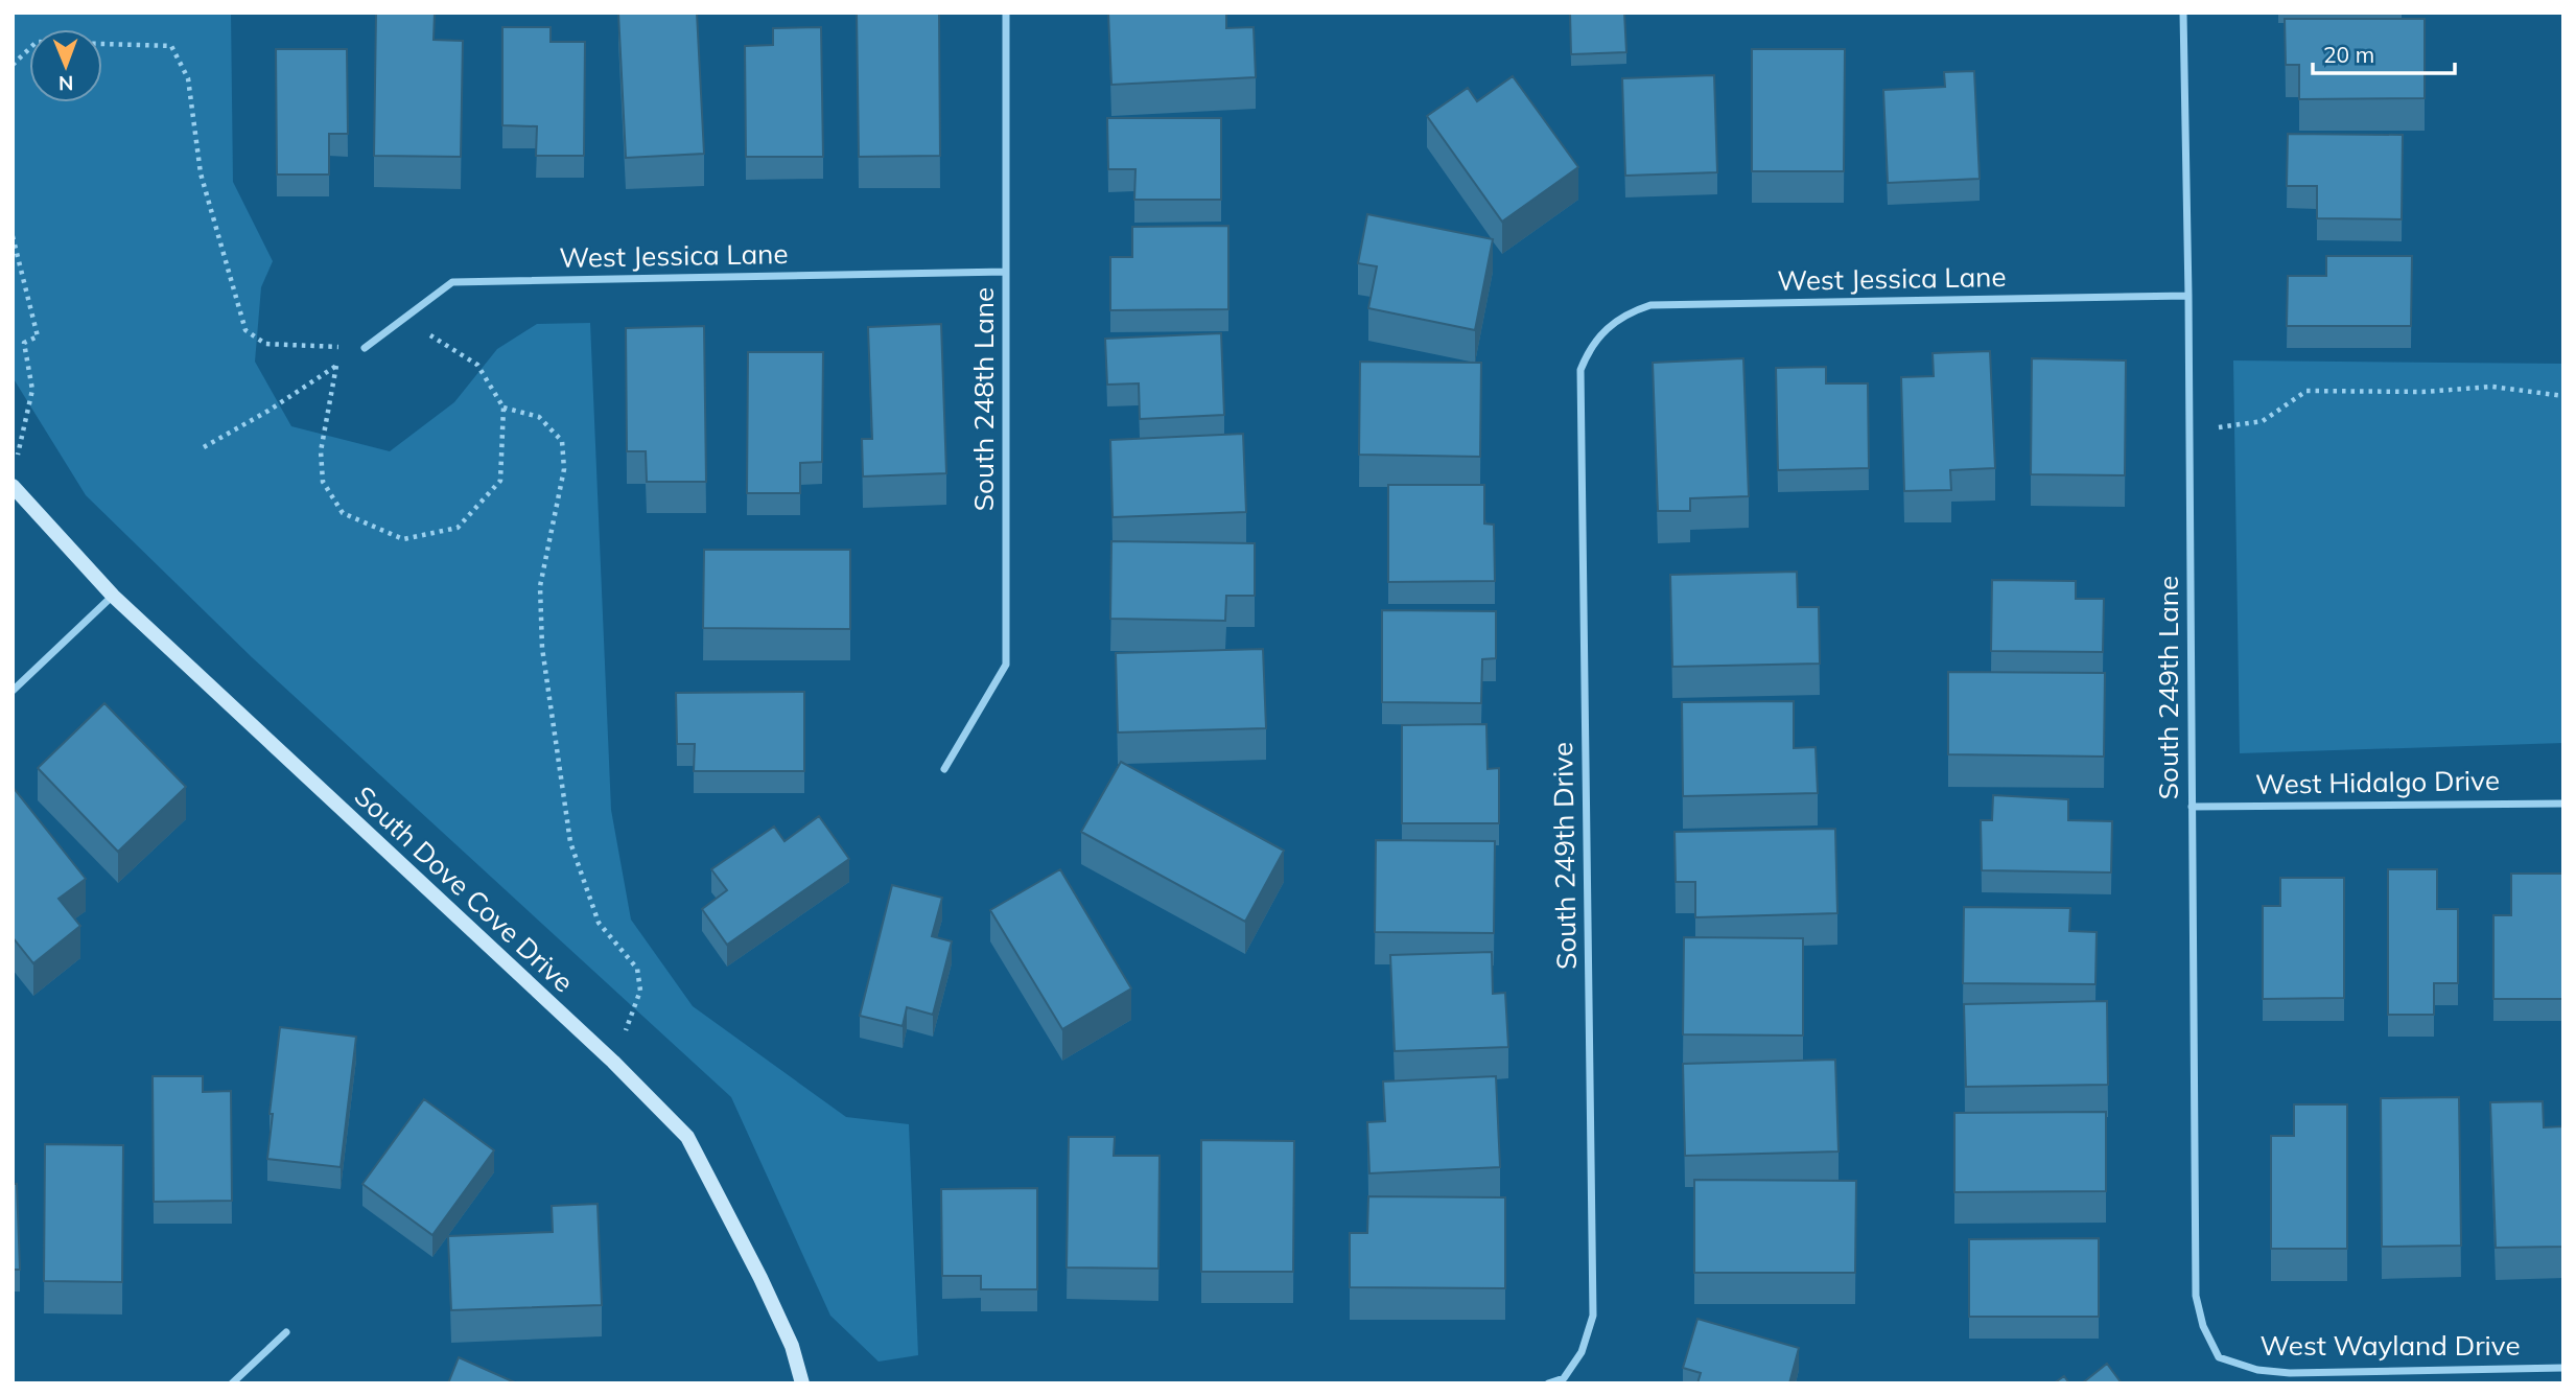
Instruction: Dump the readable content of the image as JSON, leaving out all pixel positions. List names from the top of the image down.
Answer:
{
  "streets": {
    "street": [
      "West Jessica Lane",
      "South 248th Lane",
      "South 249th Lane",
      "West Hidalgo Drive",
      "South 249th Drive",
      "South Dove Cove Drive",
      "West Wayland Drive"
    ]
  },
  "crossings": [
    ["West Jessica Lane", "South 248th Lane"],
    ["West Jessica Lane", "South 249th Lane"],
    ["West Jessica Lane", "South 249th Drive"],
    ["South 249th Lane", "West Hidalgo Drive"],
    ["South 249th Lane", "West Wayland Drive"]
  ],
  "scale_bar": "20 m",
  "north": "bottom"
}
